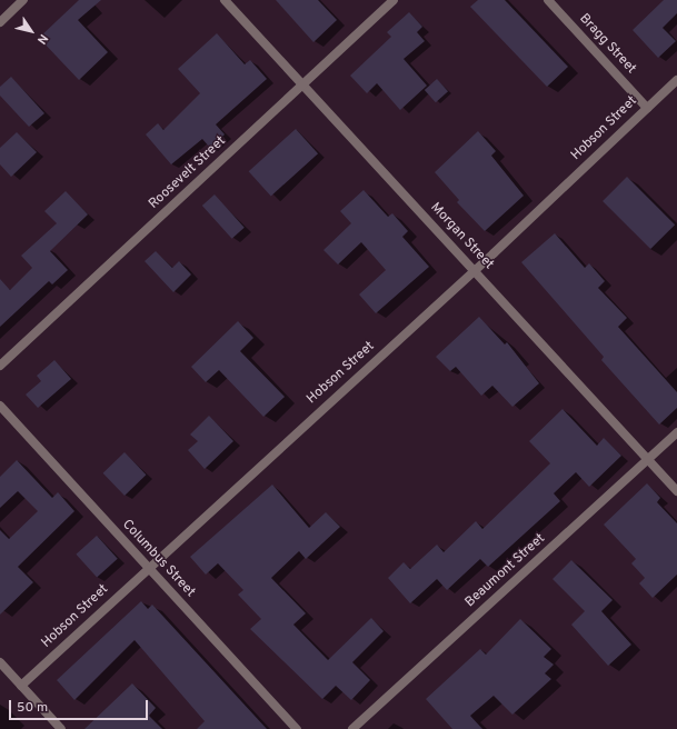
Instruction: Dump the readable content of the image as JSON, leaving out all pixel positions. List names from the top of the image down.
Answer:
{
  "streets": {
    "street": [
      "Bragg Street",
      "Hobson Street",
      "Roosevelt Street",
      "Morgan Street",
      "Columbus Street",
      "Beaumont Street"
    ]
  },
  "crossings": [
    ["Bragg Street", "Hobson Street"],
    ["Hobson Street", "Morgan Street"],
    ["Hobson Street", "Columbus Street"],
    ["Roosevelt Street", "Morgan Street"],
    ["Morgan Street", "Beaumont Street"]
  ],
  "scale_bar": "50 m",
  "north": "bottom right"
}
